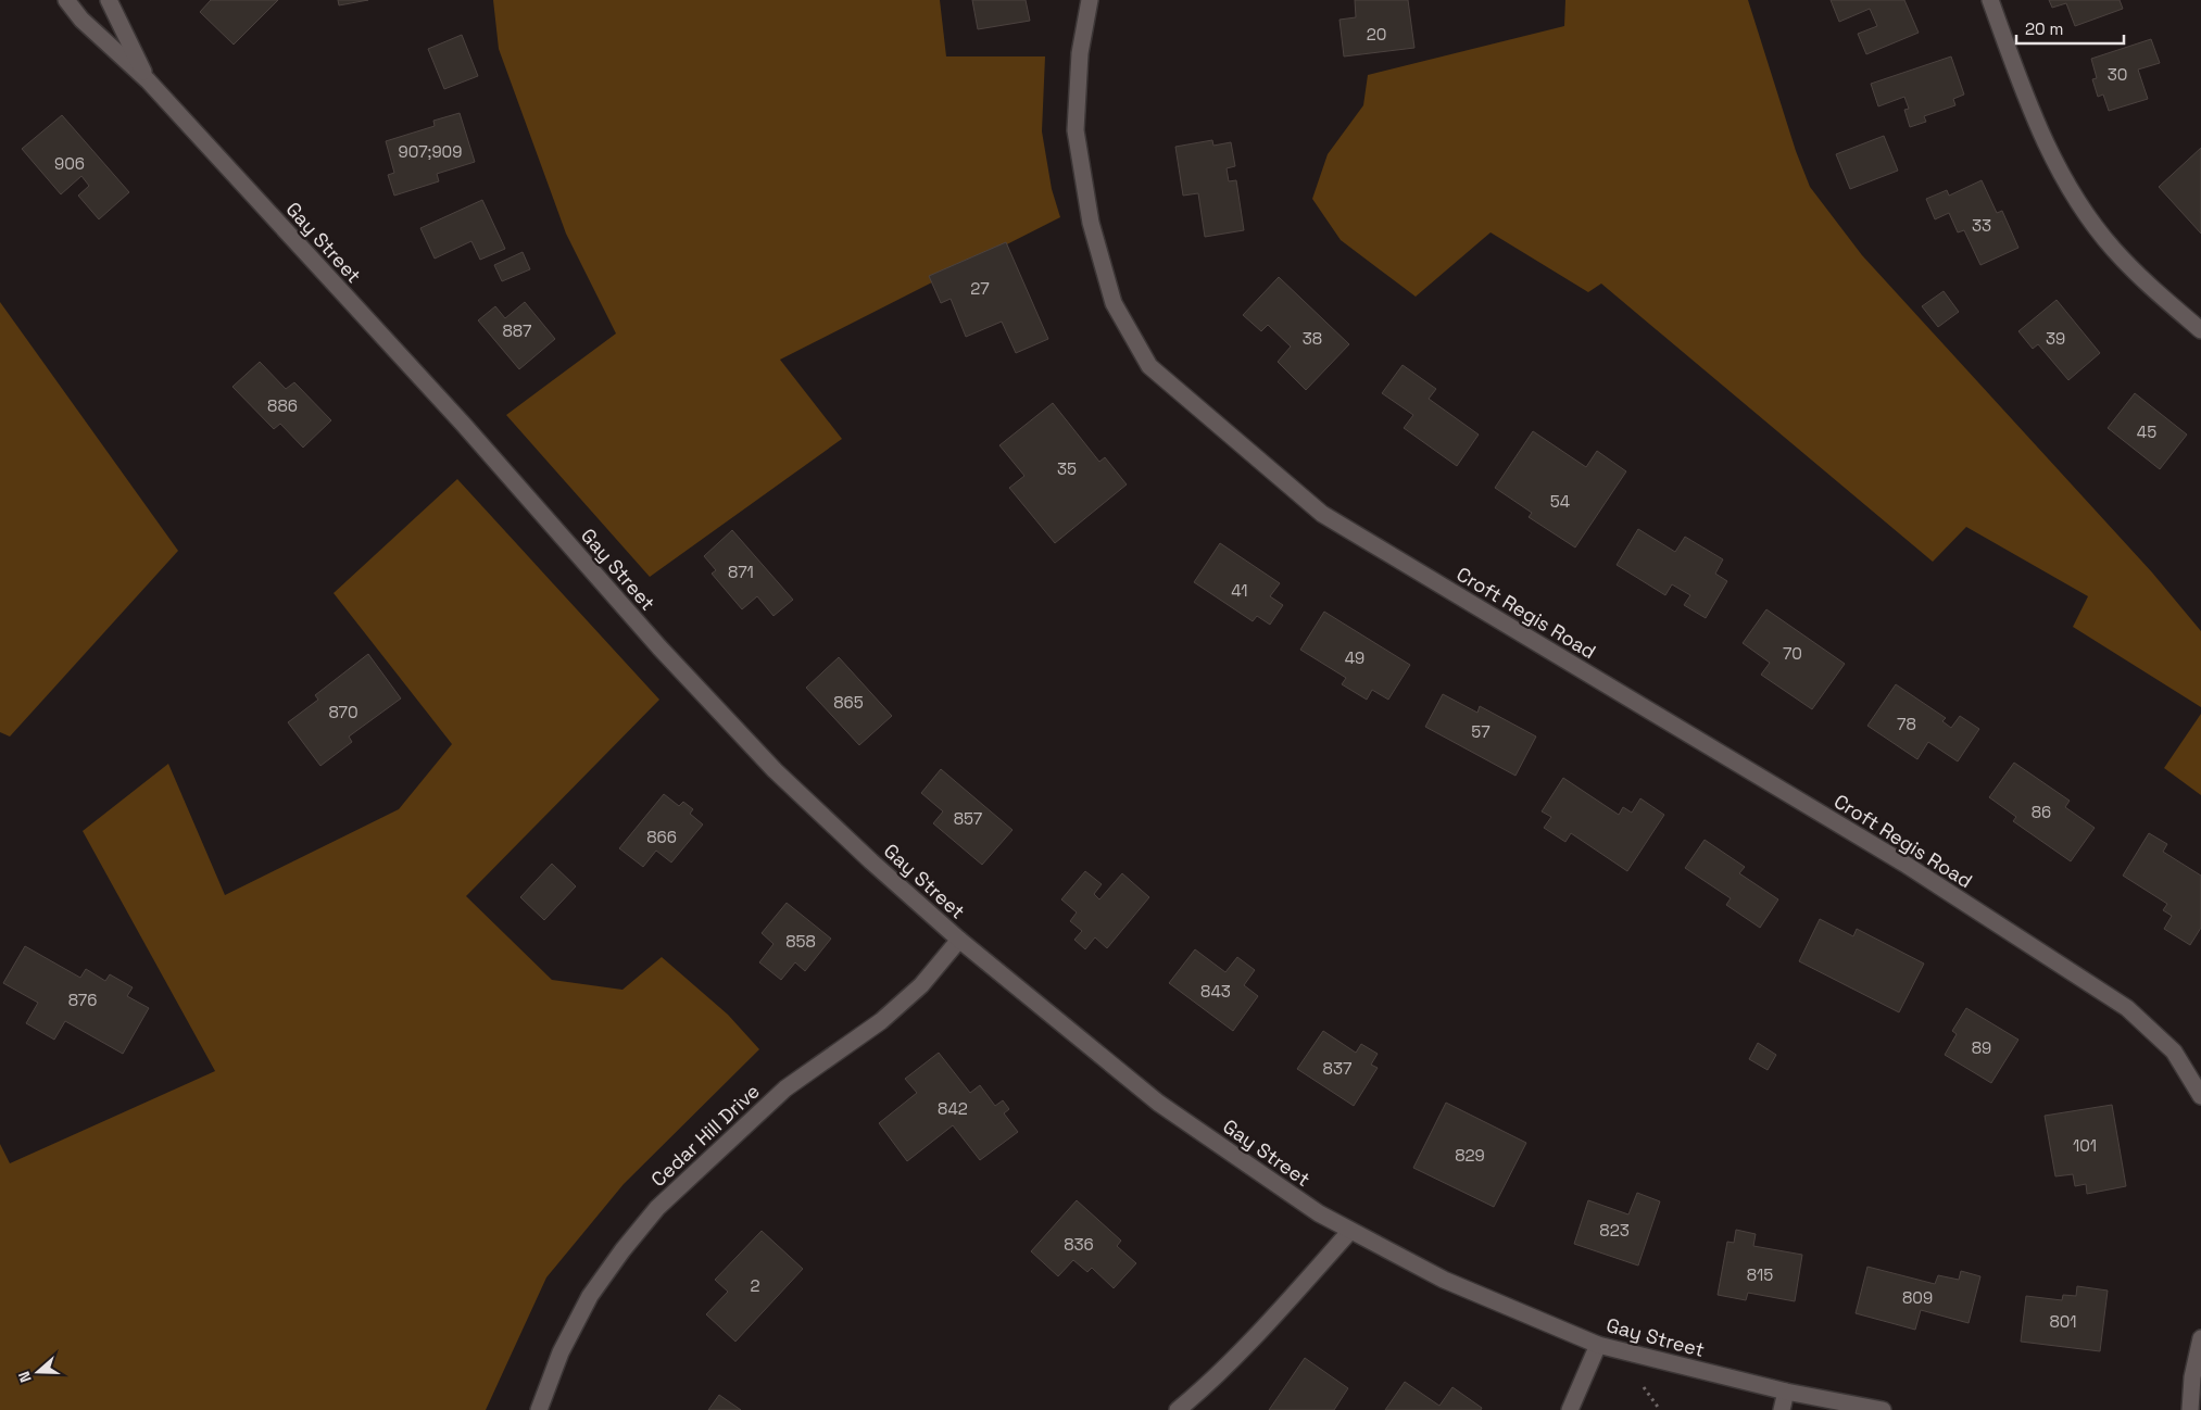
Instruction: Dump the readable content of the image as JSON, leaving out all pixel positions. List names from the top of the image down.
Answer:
{
  "streets": {
    "street": ["Gay Street", "Croft Regis Road", "Cedar Hill Drive"]
  },
  "crossings": [
    ["Gay Street", "Cedar Hill Drive"]
  ],
  "house_numbers": [
    "20",
    "30",
    "907;909",
    "906",
    "33",
    "27",
    "887",
    "38",
    "39",
    "886",
    "45",
    "35",
    "54",
    "871",
    "41",
    "70",
    "49",
    "865",
    "870",
    "78",
    "57",
    "86",
    "857",
    "866",
    "858",
    "843",
    "876",
    "89",
    "837",
    "842",
    "101",
    "829",
    "823",
    "836",
    "815",
    "2",
    "809",
    "801"
  ],
  "scale_bar": "20 m",
  "north": "left"
}
